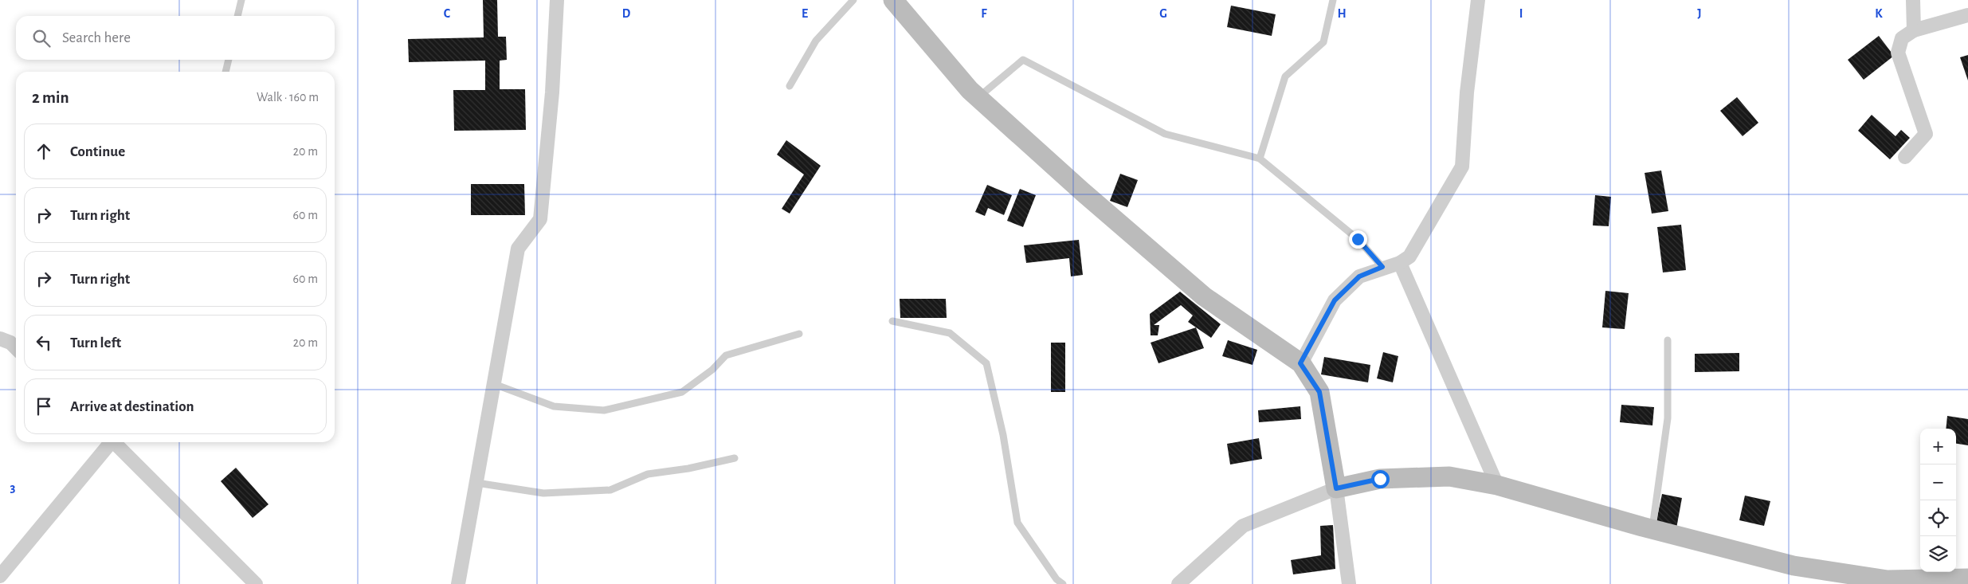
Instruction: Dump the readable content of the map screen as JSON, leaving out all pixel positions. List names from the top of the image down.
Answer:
{
  "page": {
    "search": "Search here",
    "heading": ["2 min", "Walk · 160 m"],
    "list": [
      ["Continue", "20 m"],
      ["Turn right", "60 m"],
      ["Turn right", "60 m"],
      ["Turn left", "20 m"],
      "Arrive at destination"
    ],
    "map_buttons": ["+", "−"]
  },
  "grid": {
    "columns": [
      "C",
      "D",
      "E",
      "F",
      "G",
      "H",
      "I",
      "J",
      "K"
    ],
    "rows": ["3"]
  }
}
